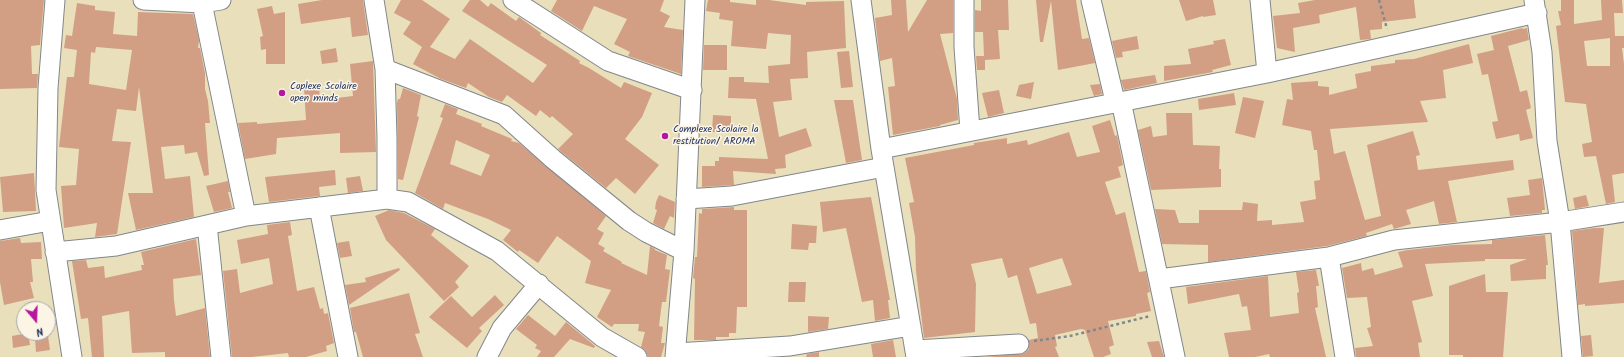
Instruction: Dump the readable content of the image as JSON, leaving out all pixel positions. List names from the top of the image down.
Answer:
{
  "places": ["Coplexe Scolaire open minds", "Complexe Scolaire la restitution/ AROMA"],
  "north": "bottom"
}
